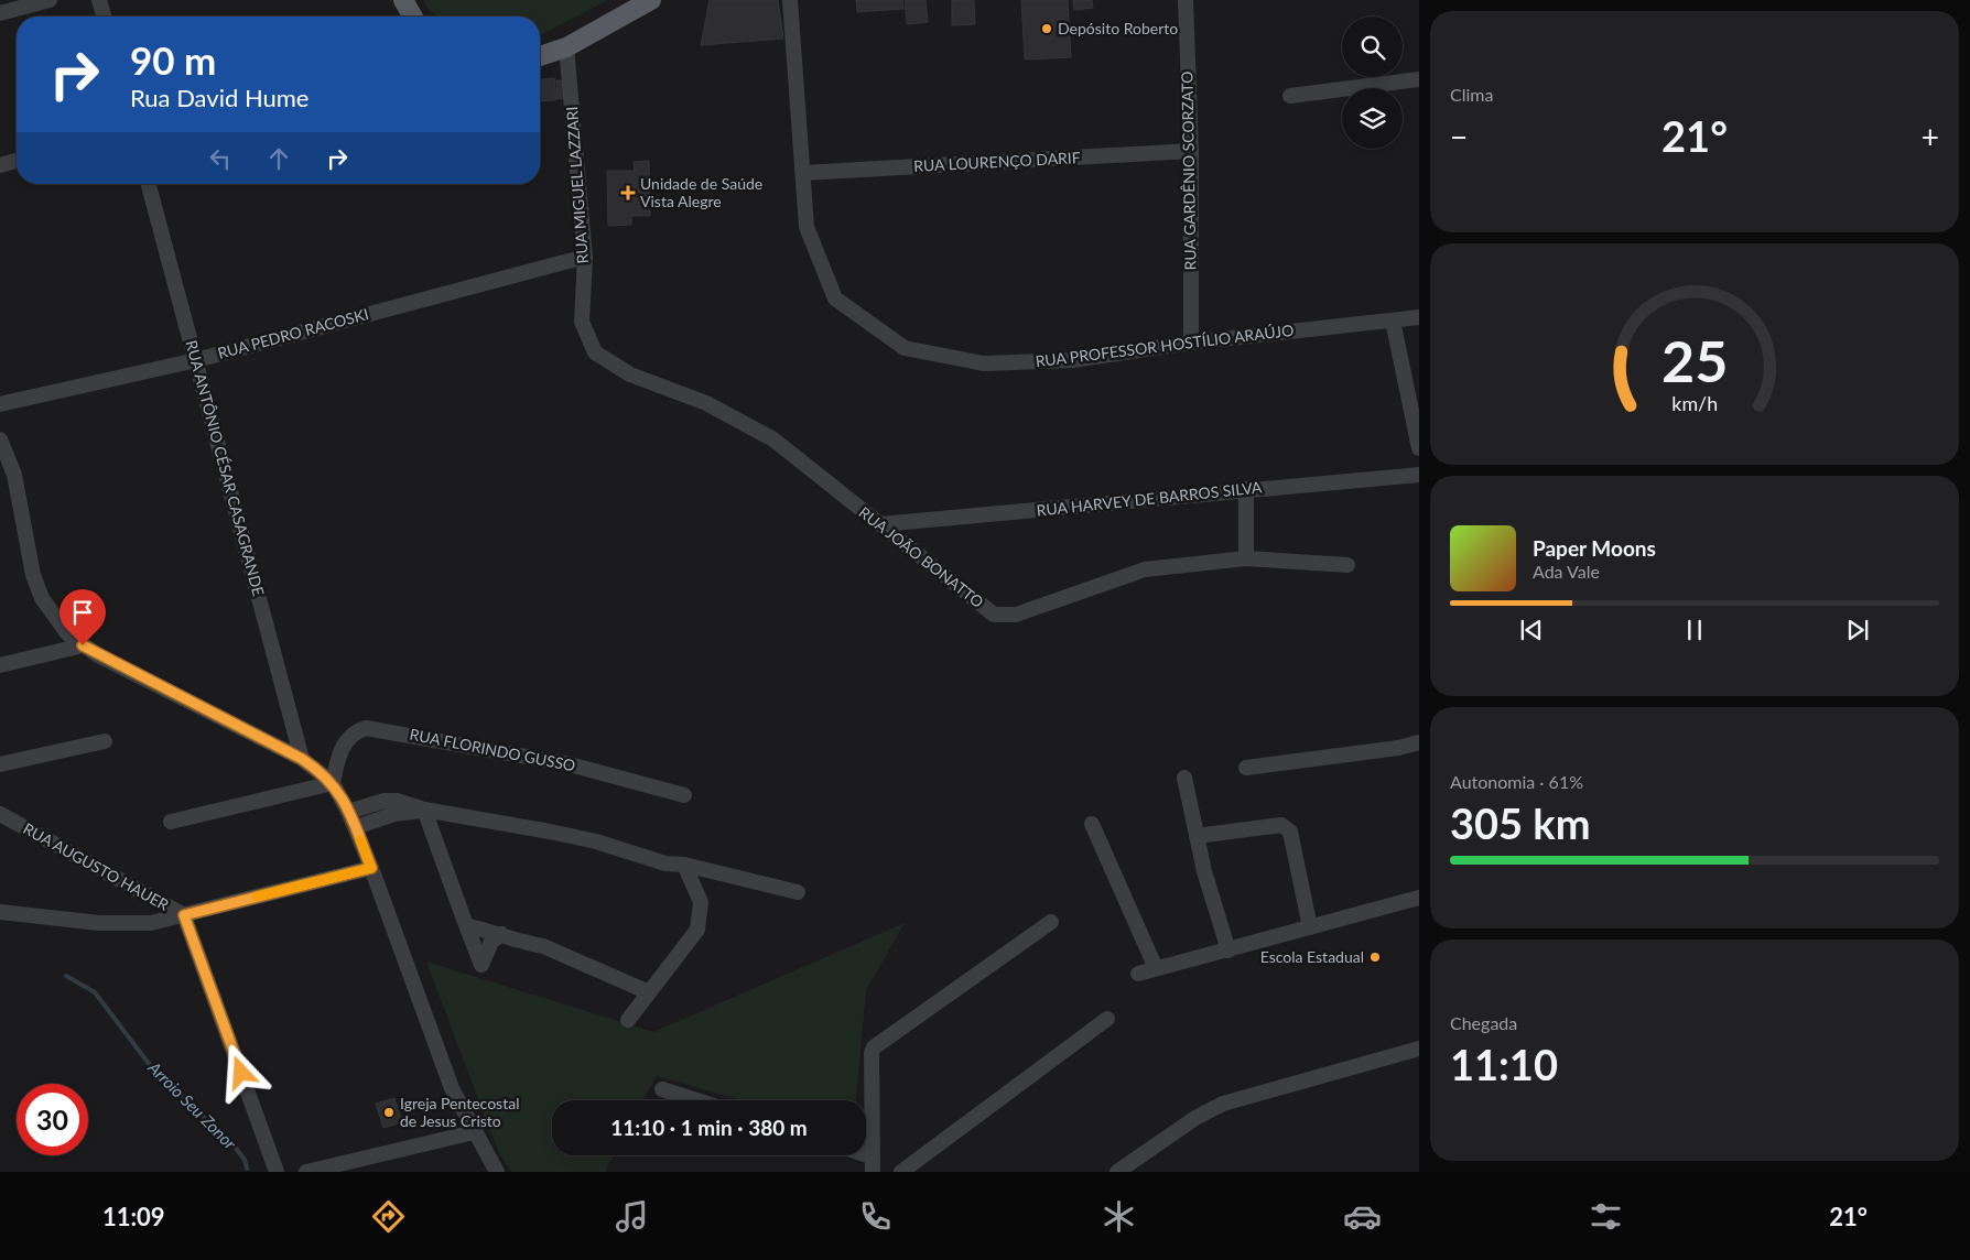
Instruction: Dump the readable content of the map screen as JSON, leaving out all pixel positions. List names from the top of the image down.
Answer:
{
  "streets": {
    "street": [
      "RUA LOURENÇO DARIF",
      "RUA GARDÊNIO SCORZATO",
      "RUA MIGUEL LAZZARI",
      "RUA PEDRO RACOSKI",
      "RUA PROFESSOR HOSTÍLIO ARAÚJO",
      "RUA ANTÔNIO CÉSAR CASAGRANDE",
      "RUA HARVEY DE BARROS SILVA",
      "RUA JOÃO BONATTO",
      "RUA FLORINDO GUSSO",
      "RUA AUGUSTO HAUER"
    ]
  },
  "crossings": [
    ["RUA LOURENÇO DARIF", "RUA GARDÊNIO SCORZATO"],
    ["RUA LOURENÇO DARIF", "RUA PROFESSOR HOSTÍLIO ARAÚJO"],
    ["RUA GARDÊNIO SCORZATO", "RUA PROFESSOR HOSTÍLIO ARAÚJO"],
    ["RUA MIGUEL LAZZARI", "RUA PEDRO RACOSKI"],
    ["RUA MIGUEL LAZZARI", "RUA JOÃO BONATTO"],
    ["RUA PEDRO RACOSKI", "RUA ANTÔNIO CÉSAR CASAGRANDE"],
    ["RUA HARVEY DE BARROS SILVA", "RUA JOÃO BONATTO"]
  ],
  "water": ["Arroio Seu Zonor"],
  "places": {
    "other": ["Depósito Roberto", "Escola Estadual", "Igreja Pentecostal de Jesus Cristo"],
    "health": ["Unidade de Saúde Vista Alegre"]
  },
  "page": {
    "tile": [
      "Clima",
      ["Autonomia · 61%", "305 km"],
      ["Chegada", "11:10"]
    ],
    "turn": ["90 m", "Rua David Hume"],
    "heat": ["−", "21°", "+"],
    "song": ["Paper Moons", "Ada Vale"],
    "limit": "30",
    "trip": "11:10 · 1 min · 380 m",
    "tabs": ["11:09", "21°"],
    "gauge": ["25", "km/h"]
  }
}
